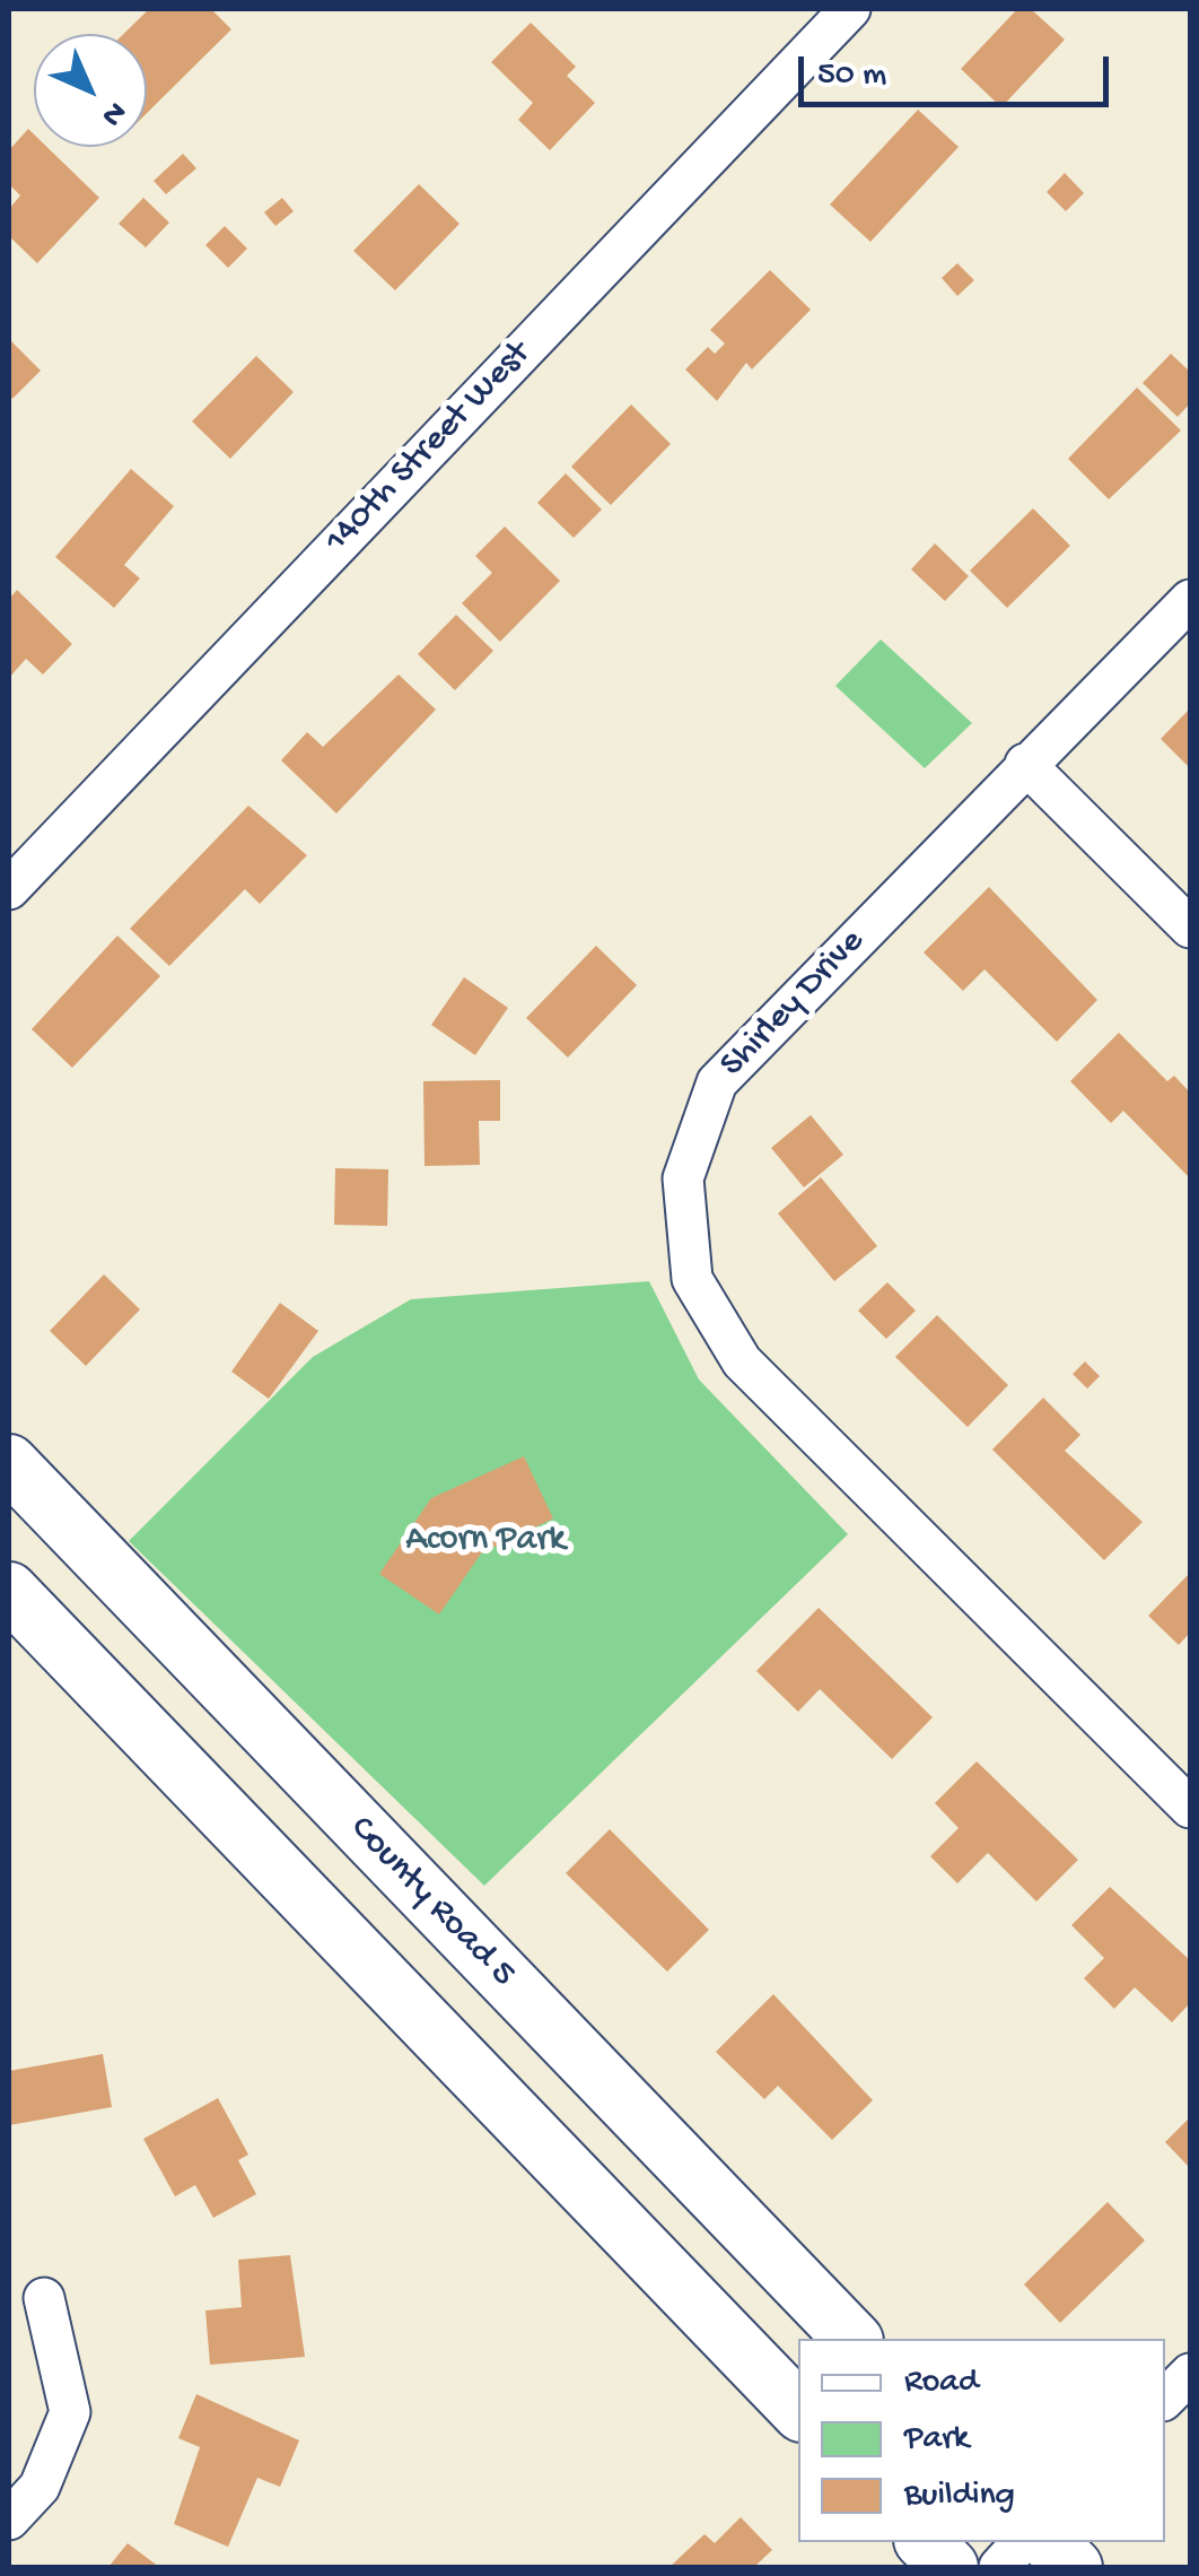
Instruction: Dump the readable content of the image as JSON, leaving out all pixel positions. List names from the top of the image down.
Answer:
{
  "streets": {
    "main road": ["County Road 5"],
    "street": ["140th Street West", "Shirley Drive"]
  },
  "parks": ["Acorn Park"],
  "legend": ["Road", "Park", "Building"],
  "scale_bar": "50 m",
  "north": "bottom right"
}
